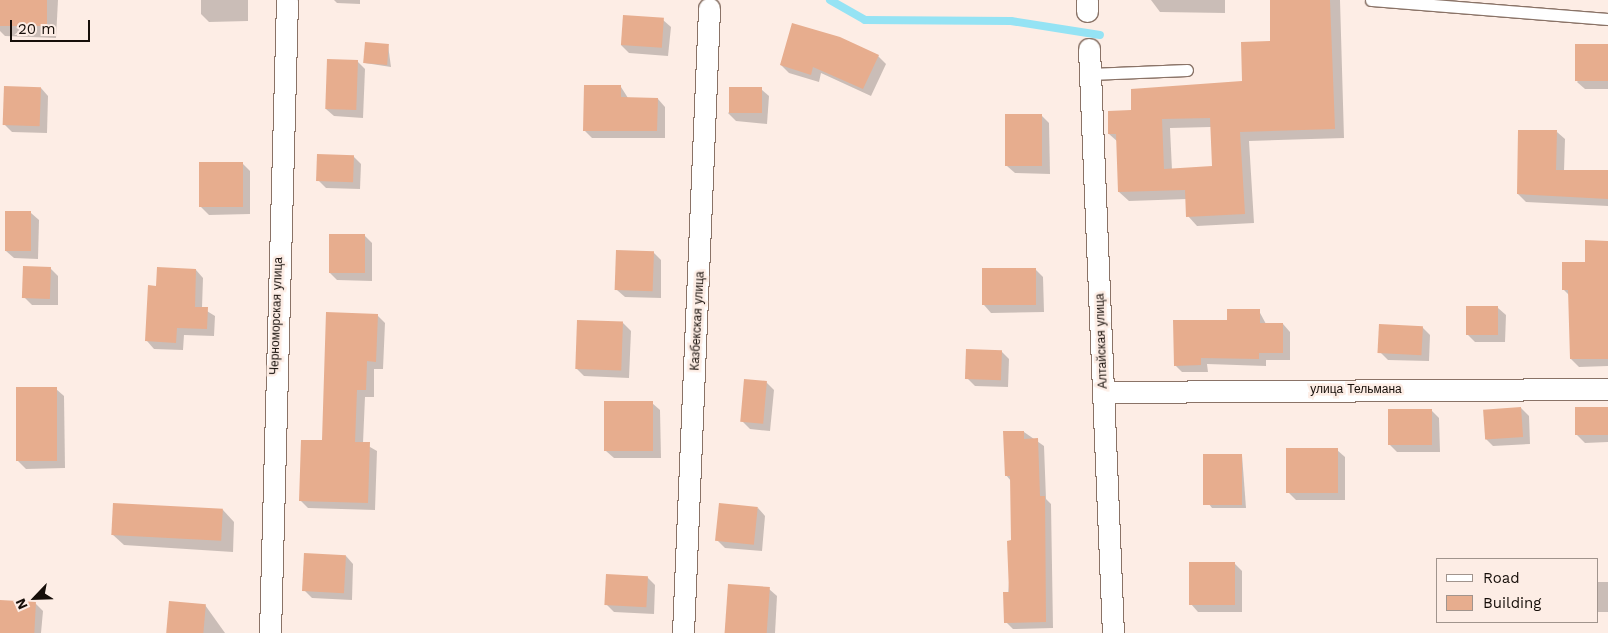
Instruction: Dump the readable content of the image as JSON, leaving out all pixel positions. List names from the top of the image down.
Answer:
{
  "streets": {
    "street": [
      "Черноморская улица",
      "Казбекская улица",
      "Алтайская улица",
      "улица Тельмана"
    ]
  },
  "crossings": [
    ["Алтайская улица", "улица Тельмана"]
  ],
  "legend": ["Road", "Building"],
  "scale_bar": "20 m",
  "north": "bottom left"
}
